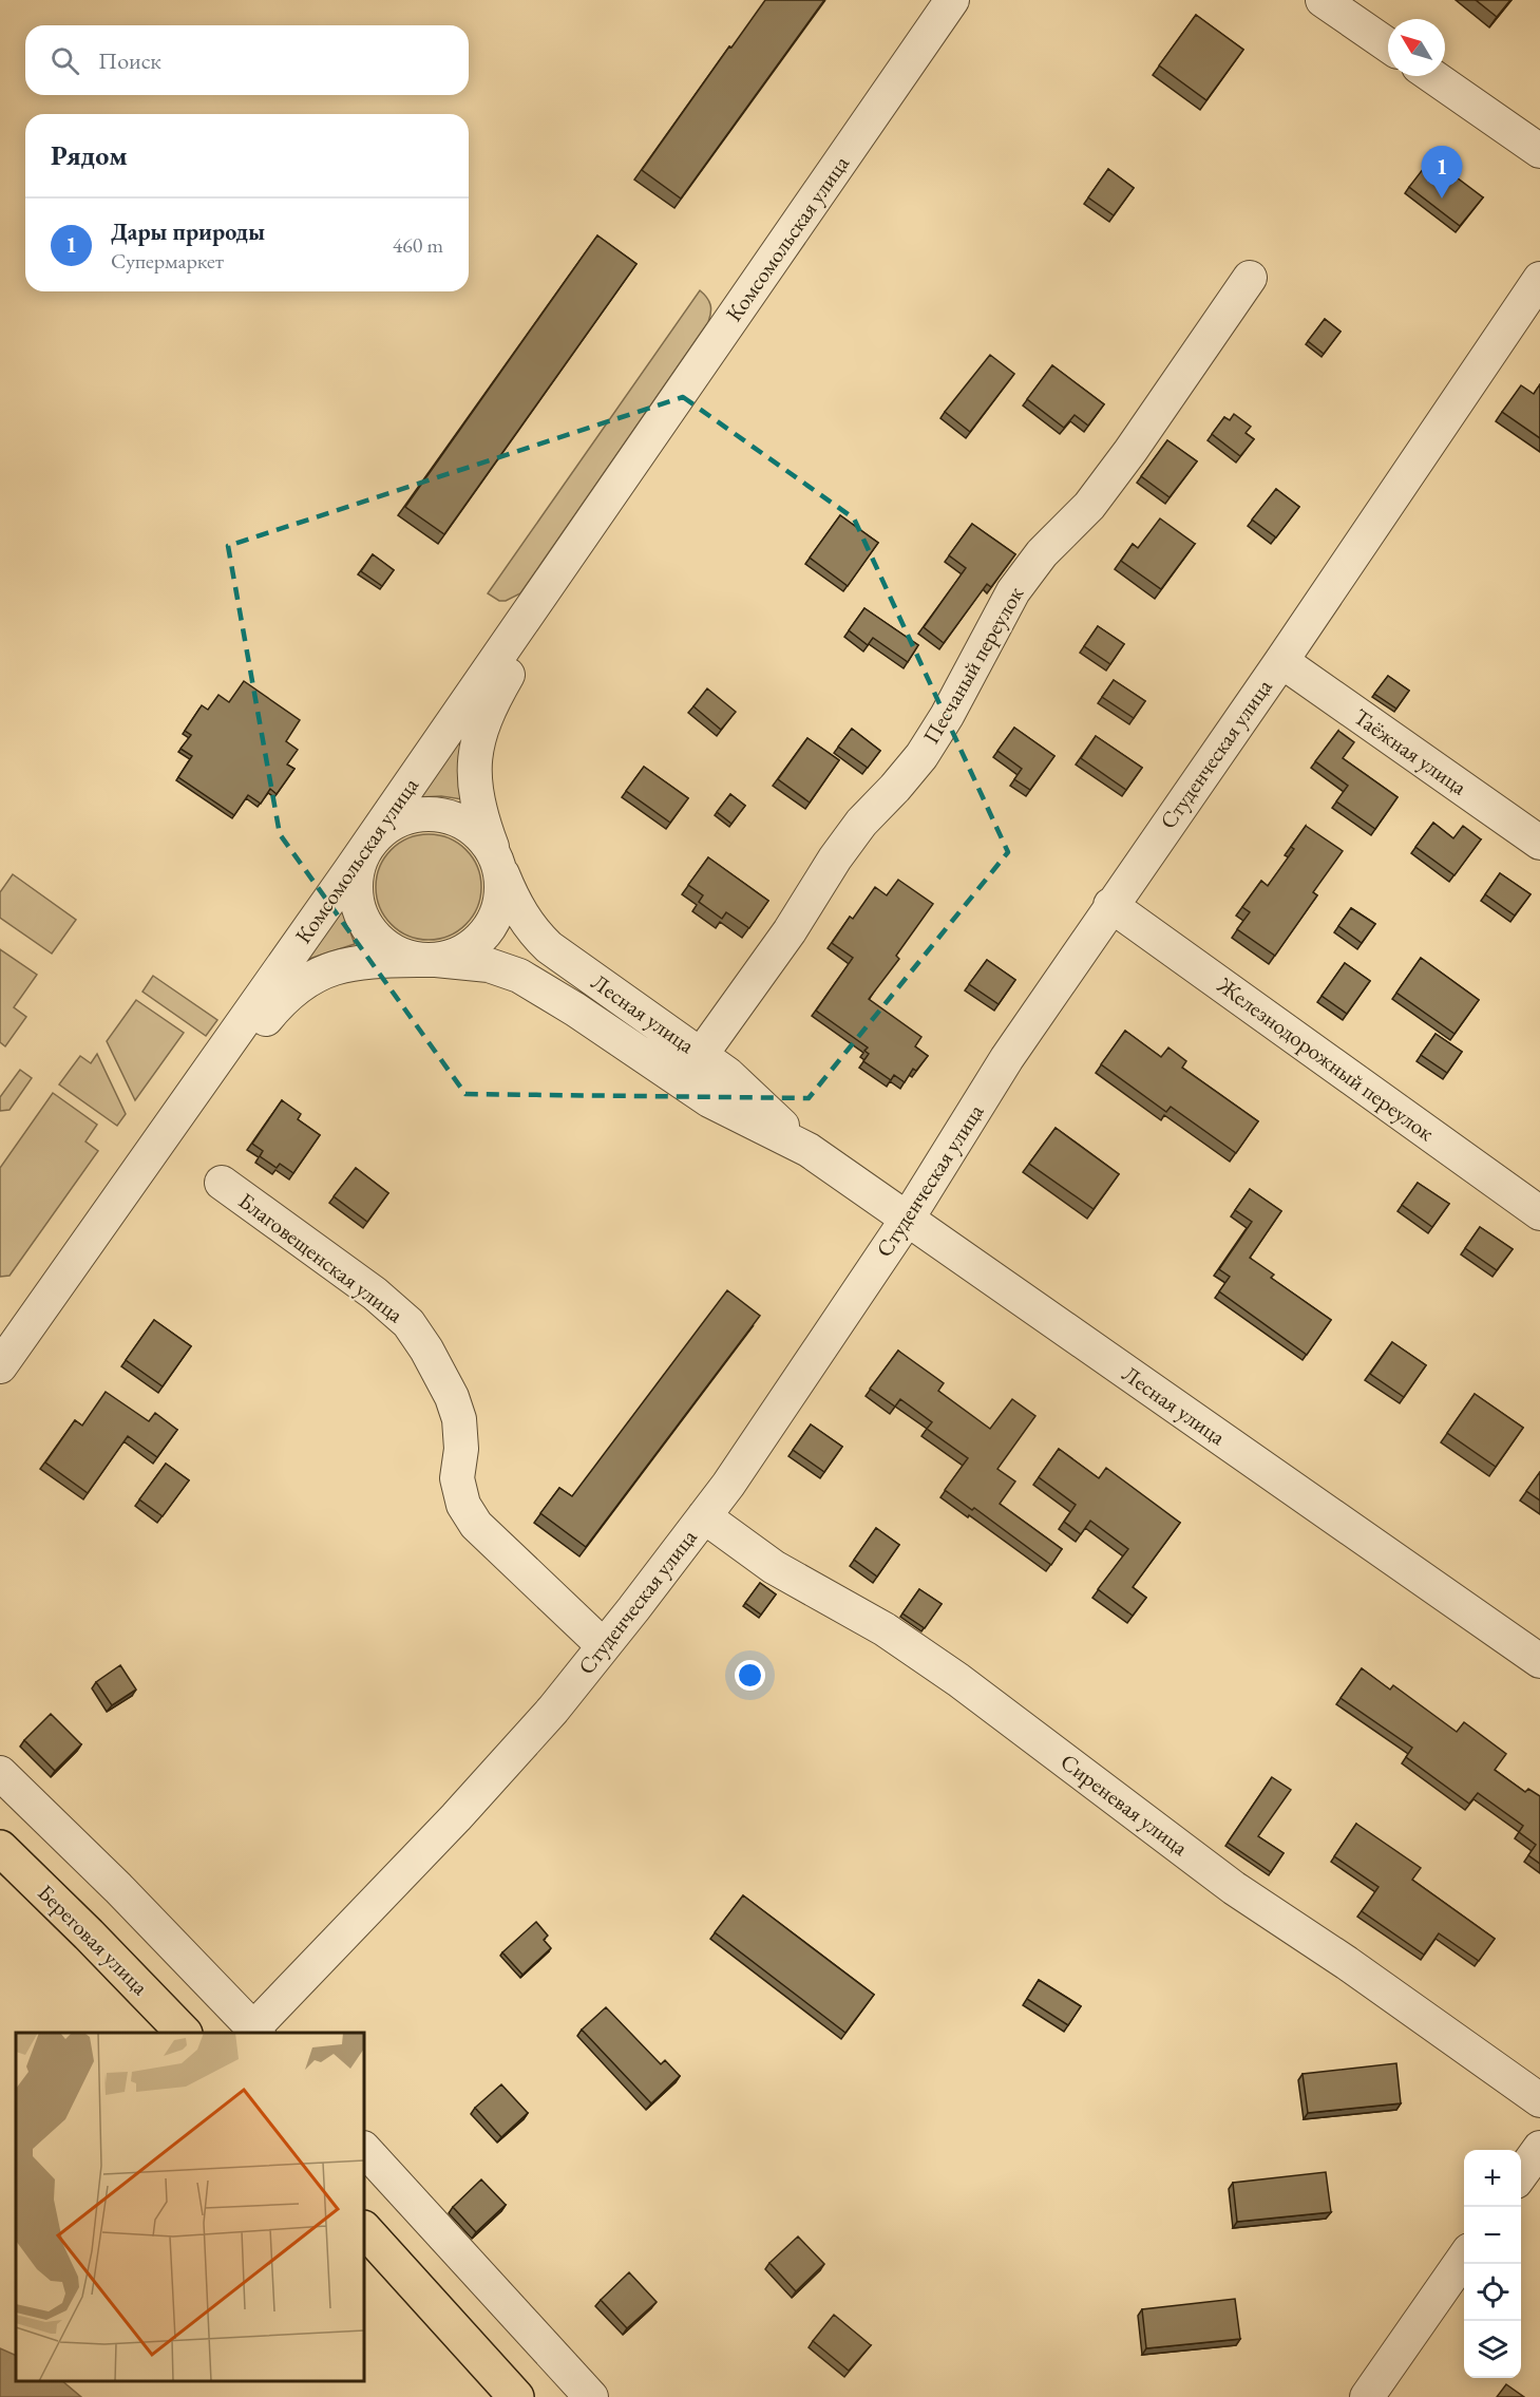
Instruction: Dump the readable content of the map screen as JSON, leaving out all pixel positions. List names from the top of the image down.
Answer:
{
  "streets": {
    "main road": ["Береговая улица"],
    "street": [
      "Комсомольская улица",
      "Песчаный переулок",
      "Таёжная улица",
      "Студенческая улица",
      "Лесная улица",
      "Железнодорожный переулок",
      "Благовещенская улица",
      "Сиреневая улица"
    ]
  },
  "crossings": [
    ["Комсомольская улица", "Лесная улица"],
    ["Песчаный переулок", "Лесная улица"],
    ["Таёжная улица", "Студенческая улица"],
    ["Студенческая улица", "Лесная улица"],
    ["Студенческая улица", "Железнодорожный переулок"],
    ["Студенческая улица", "Благовещенская улица"],
    ["Студенческая улица", "Сиреневая улица"]
  ],
  "north": "top left",
  "page": {
    "search": "Поиск",
    "heading": "Рядом",
    "pins": "1",
    "list": [
      {
        "mark": "1",
        "name": "Дары природы",
        "note": "Супермаркет",
        "value": "460 m"
      }
    ],
    "map_buttons": ["+", "−"]
  }
}
